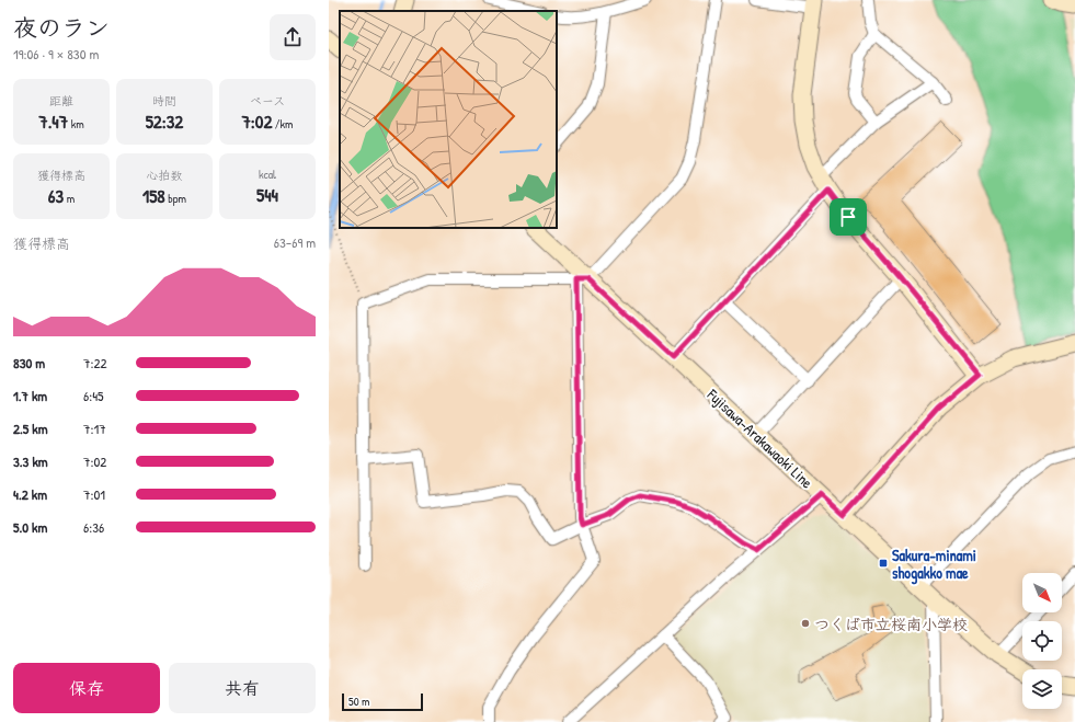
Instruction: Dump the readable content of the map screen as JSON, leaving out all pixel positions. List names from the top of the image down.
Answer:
{
  "streets": {
    "street": ["Fujisawa-Arakawaoki Line"]
  },
  "places": {
    "transit": ["Sakura-minami shogakko mae"],
    "other": ["つくば市立桜南小学校"]
  },
  "scale_bar": "50 m",
  "north": "bottom right",
  "page": {
    "heading": ["夜のラン", "19:06 · 9 × 830 m"],
    "stats": [
      ["距離", "7.47 km"],
      ["時間", "52:32"],
      ["ペース", "7:02 /km"],
      ["獲得標高", "63 m"],
      ["心拍数", "158 bpm"],
      ["kcal", "544"]
    ],
    "chart": ["獲得標高", "63–69 m"],
    "list": [
      {
        "name": "830 m",
        "note": "7:22"
      },
      {
        "name": "1.7 km",
        "note": "6:45"
      },
      {
        "name": "2.5 km",
        "note": "7:17"
      },
      {
        "name": "3.3 km",
        "note": "7:02"
      },
      {
        "name": "4.2 km",
        "note": "7:01"
      },
      {
        "name": "5.0 km",
        "note": "6:36"
      }
    ],
    "buttons": ["保存", "共有"],
    "scale": "50 m"
  }
}
